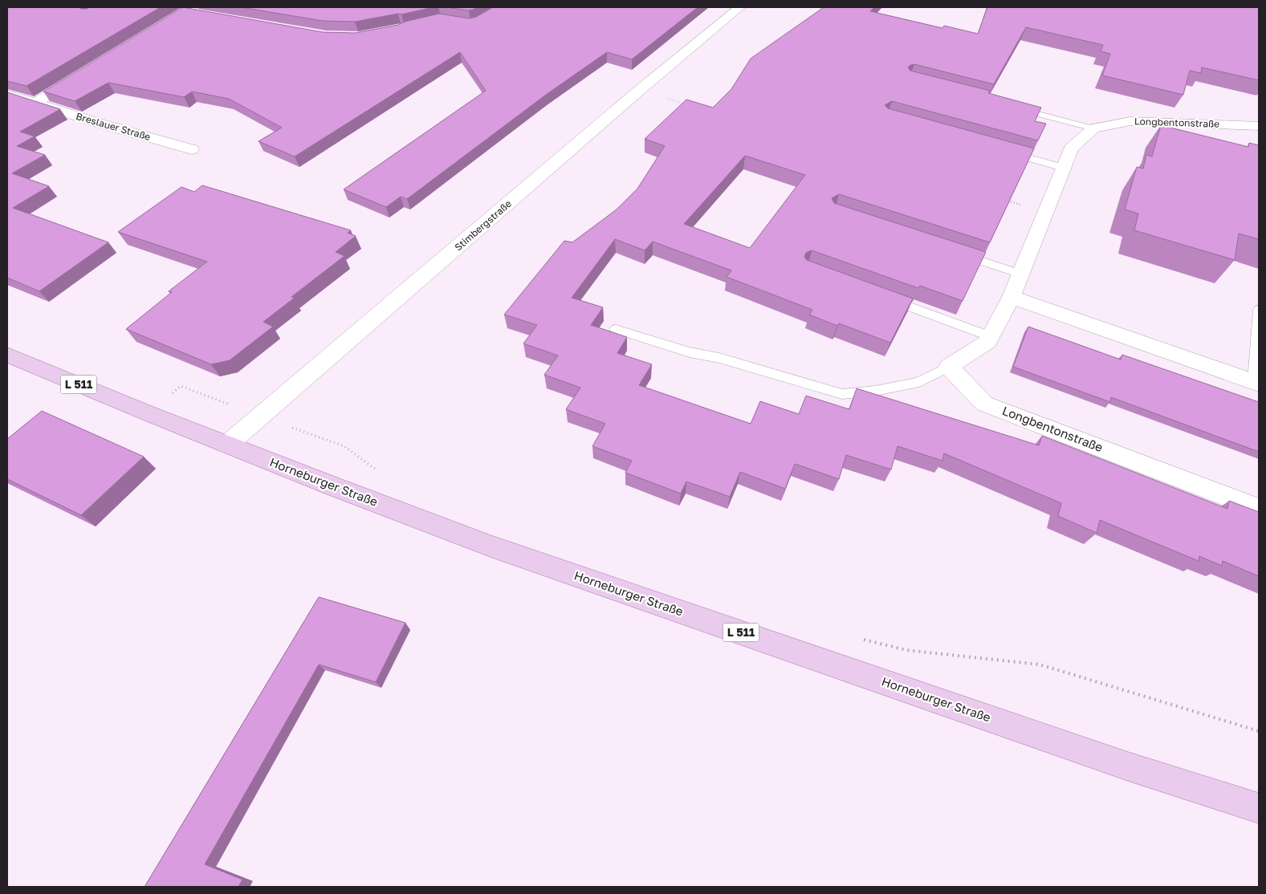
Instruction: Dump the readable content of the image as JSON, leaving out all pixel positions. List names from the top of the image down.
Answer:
{
  "streets": {
    "main road": ["L 511", "Horneburger Straße"],
    "street": ["Longbentonstraße", "Breslauer Straße", "Stimbergstraße"]
  },
  "crossings": [
    ["Stimbergstraße", "Horneburger Straße"]
  ]
}
